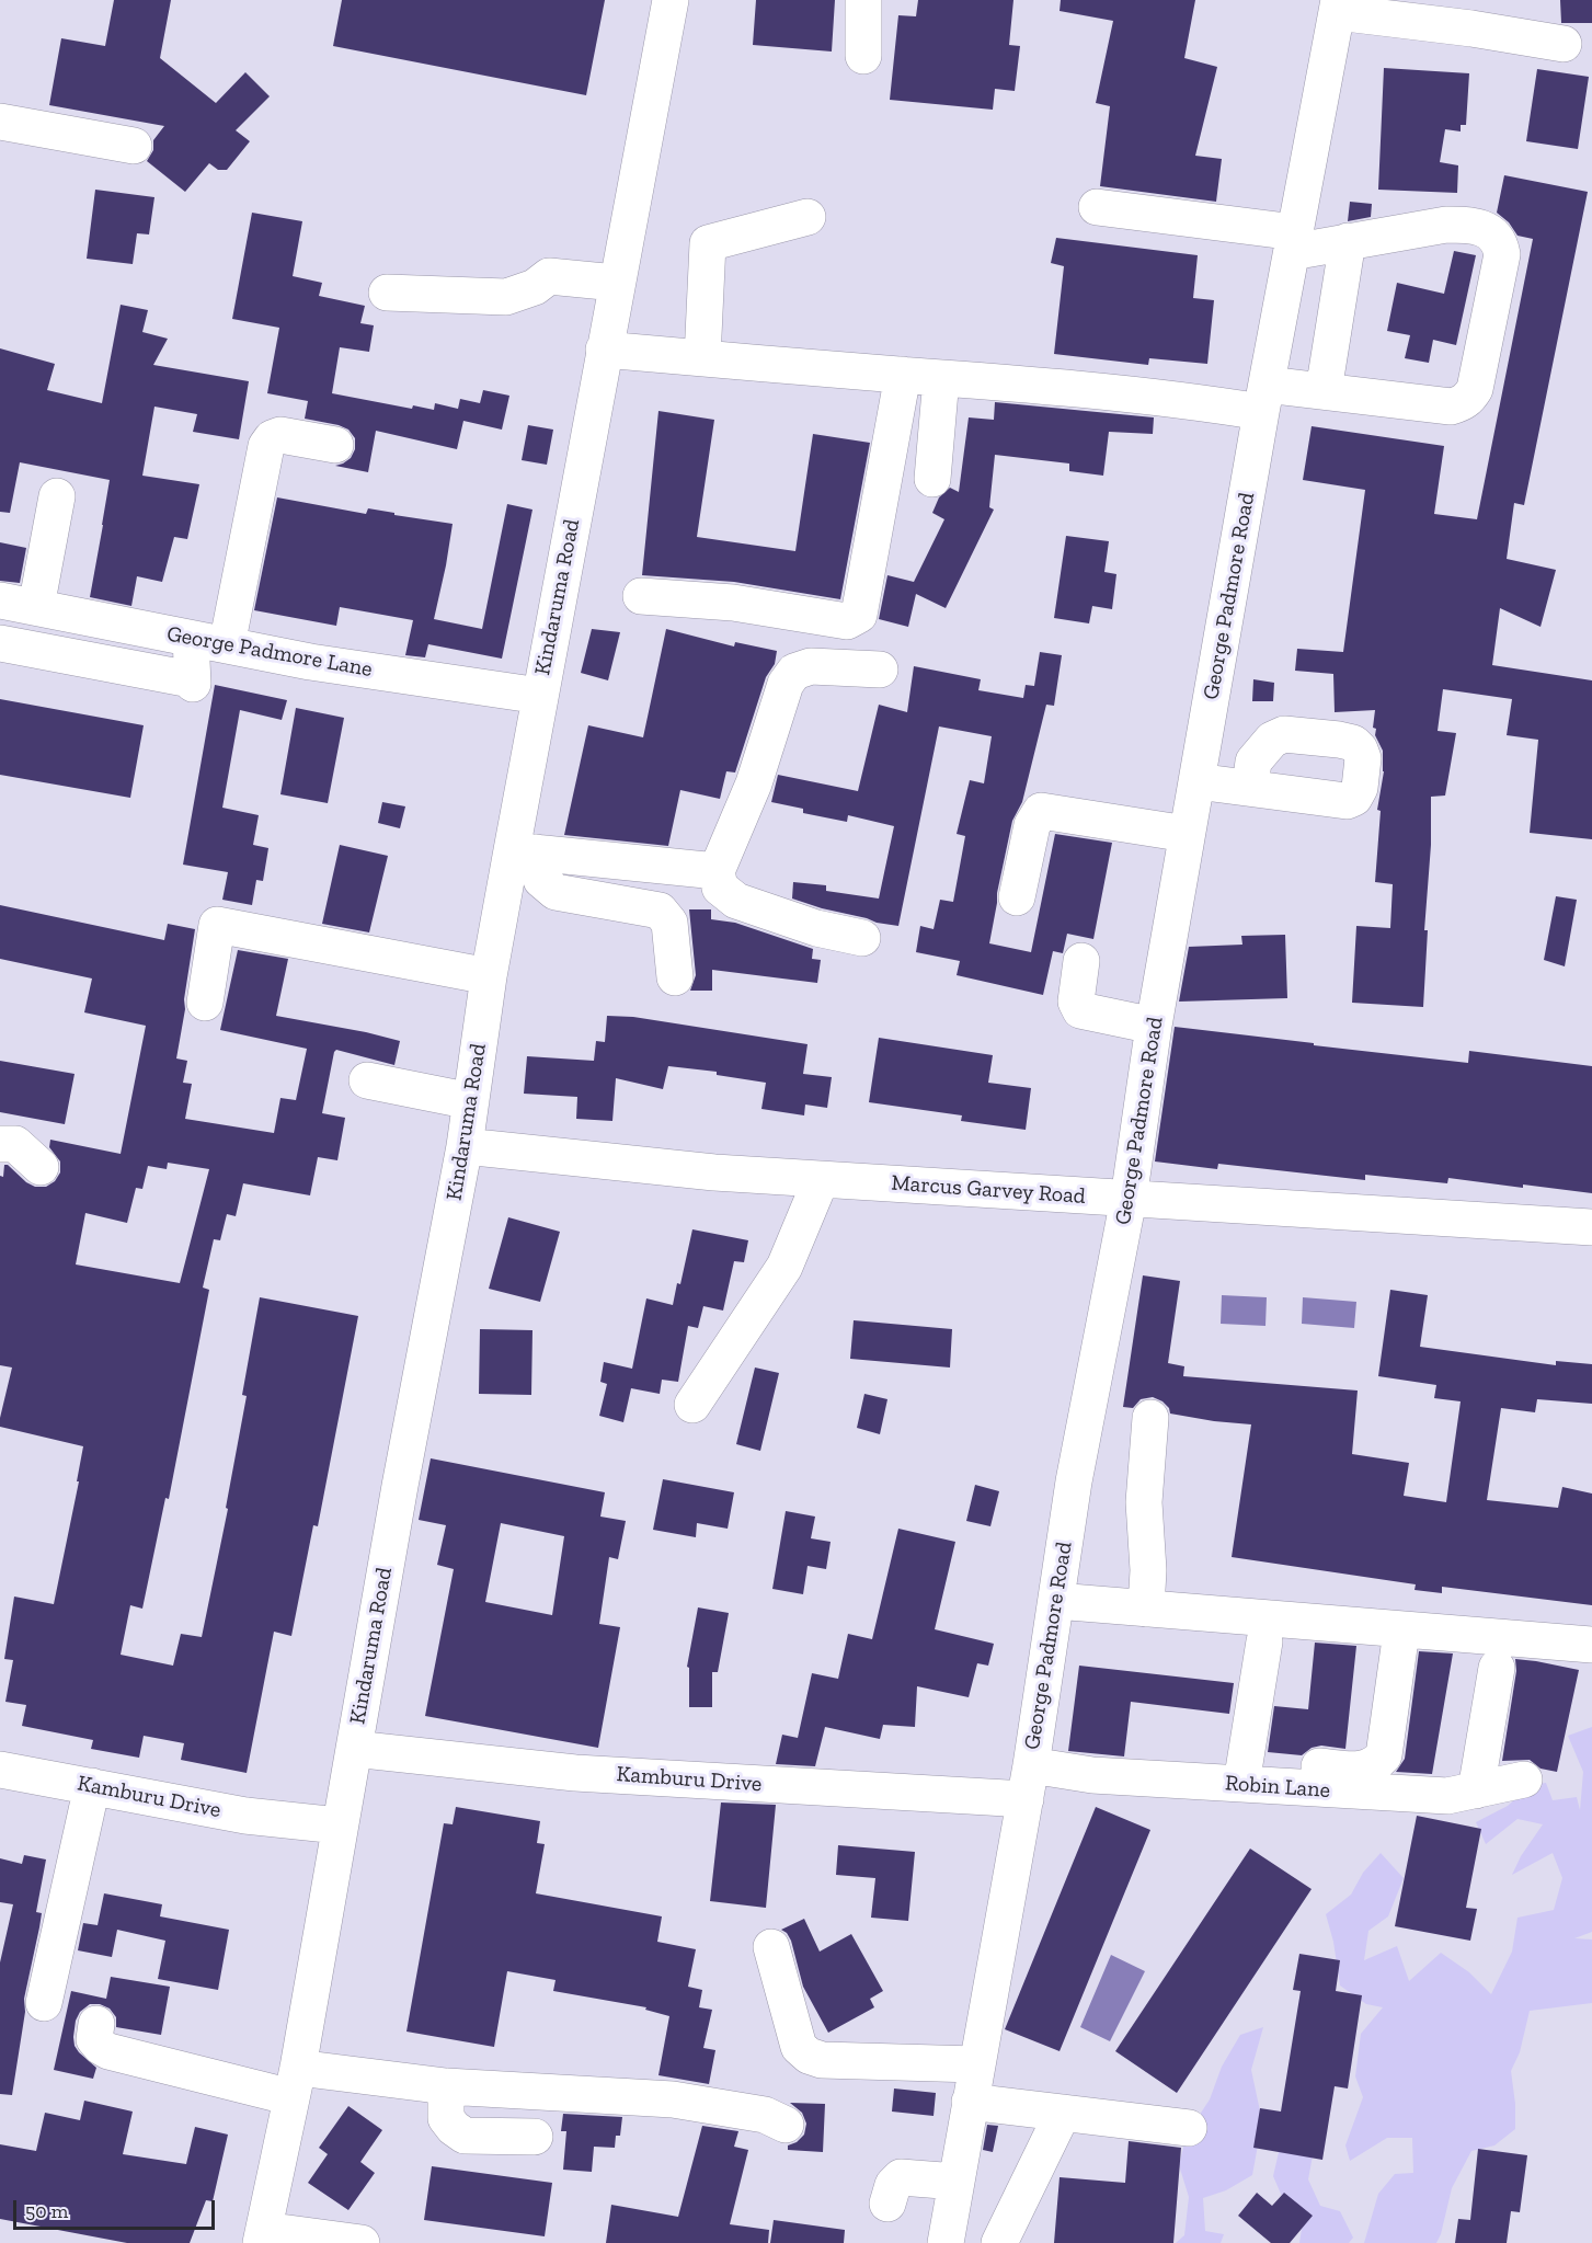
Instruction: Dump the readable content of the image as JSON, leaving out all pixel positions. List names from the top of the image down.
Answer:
{
  "streets": {
    "street": [
      "George Padmore Road",
      "Kindaruma Road",
      "George Padmore Lane",
      "Marcus Garvey Road",
      "Kamburu Drive",
      "Robin Lane"
    ]
  },
  "crossings": [
    ["George Padmore Road", "Marcus Garvey Road"],
    ["George Padmore Road", "Kamburu Drive"],
    ["George Padmore Road", "Robin Lane"],
    ["Kindaruma Road", "George Padmore Lane"],
    ["Kindaruma Road", "Marcus Garvey Road"],
    ["Kindaruma Road", "Kamburu Drive"],
    ["Kamburu Drive", "Robin Lane"]
  ],
  "scale_bar": "50 m"
}
